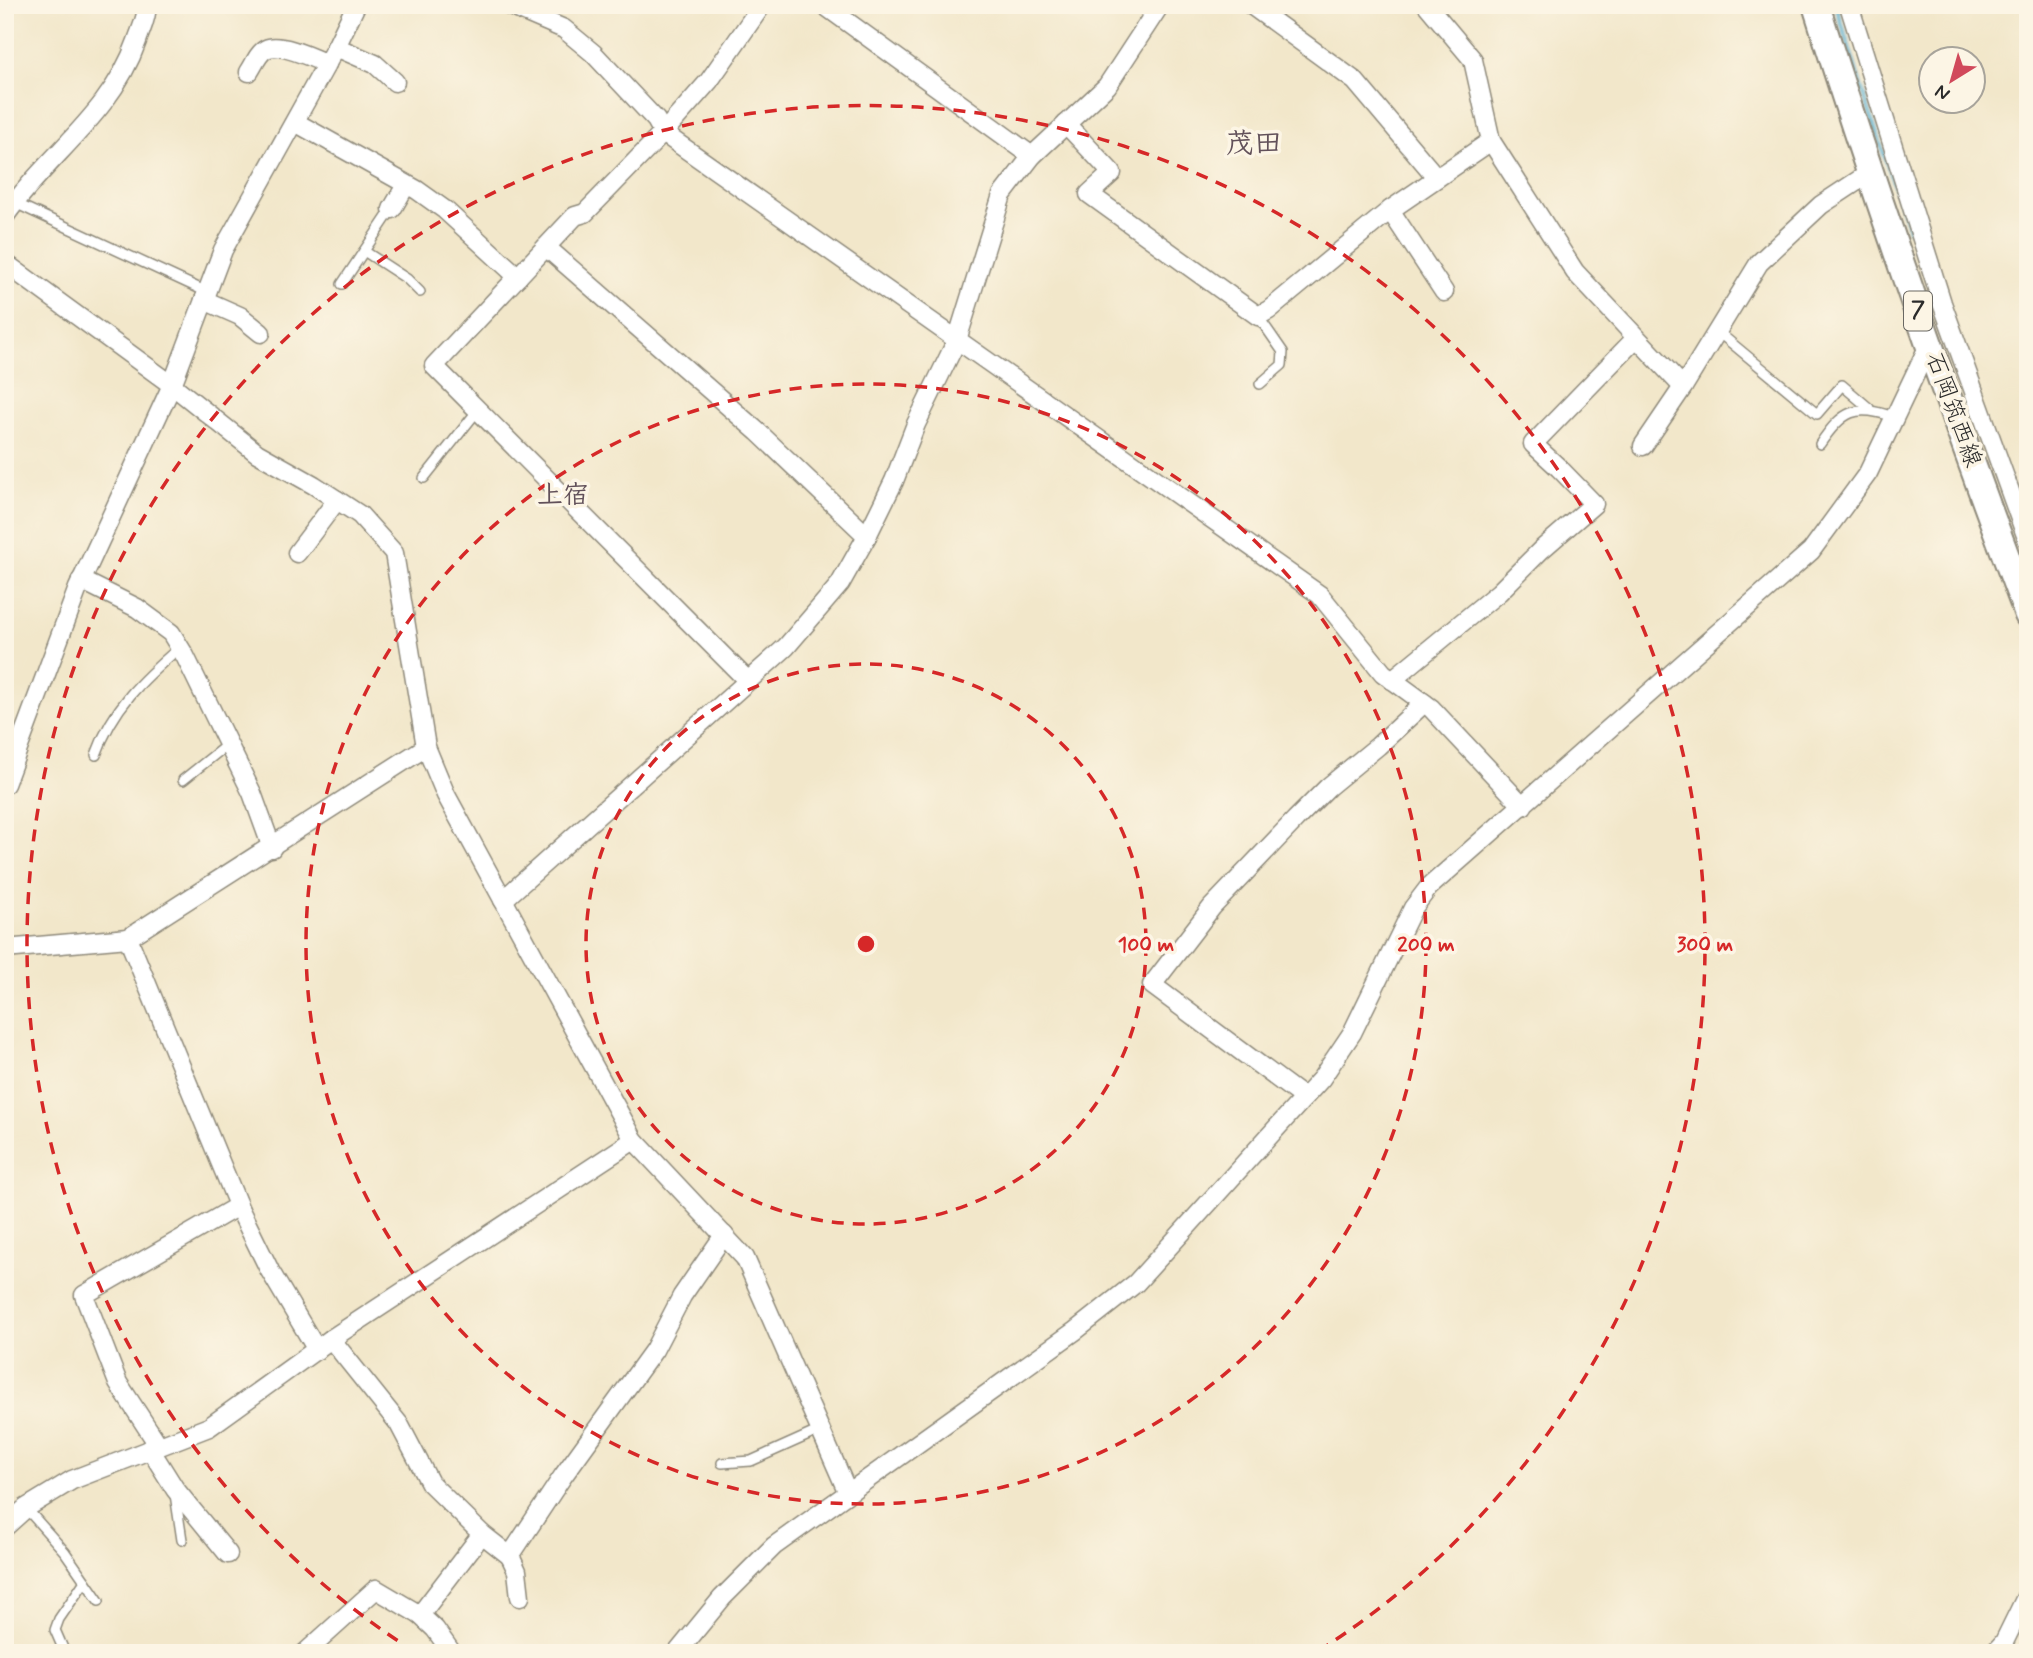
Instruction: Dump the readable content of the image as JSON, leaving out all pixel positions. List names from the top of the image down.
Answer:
{
  "streets": {
    "main road": ["7", "石岡筑西線"]
  },
  "districts": ["茂田", "上宿"],
  "north": "bottom left",
  "rings": ["100 m", "200 m", "300 m"]
}
